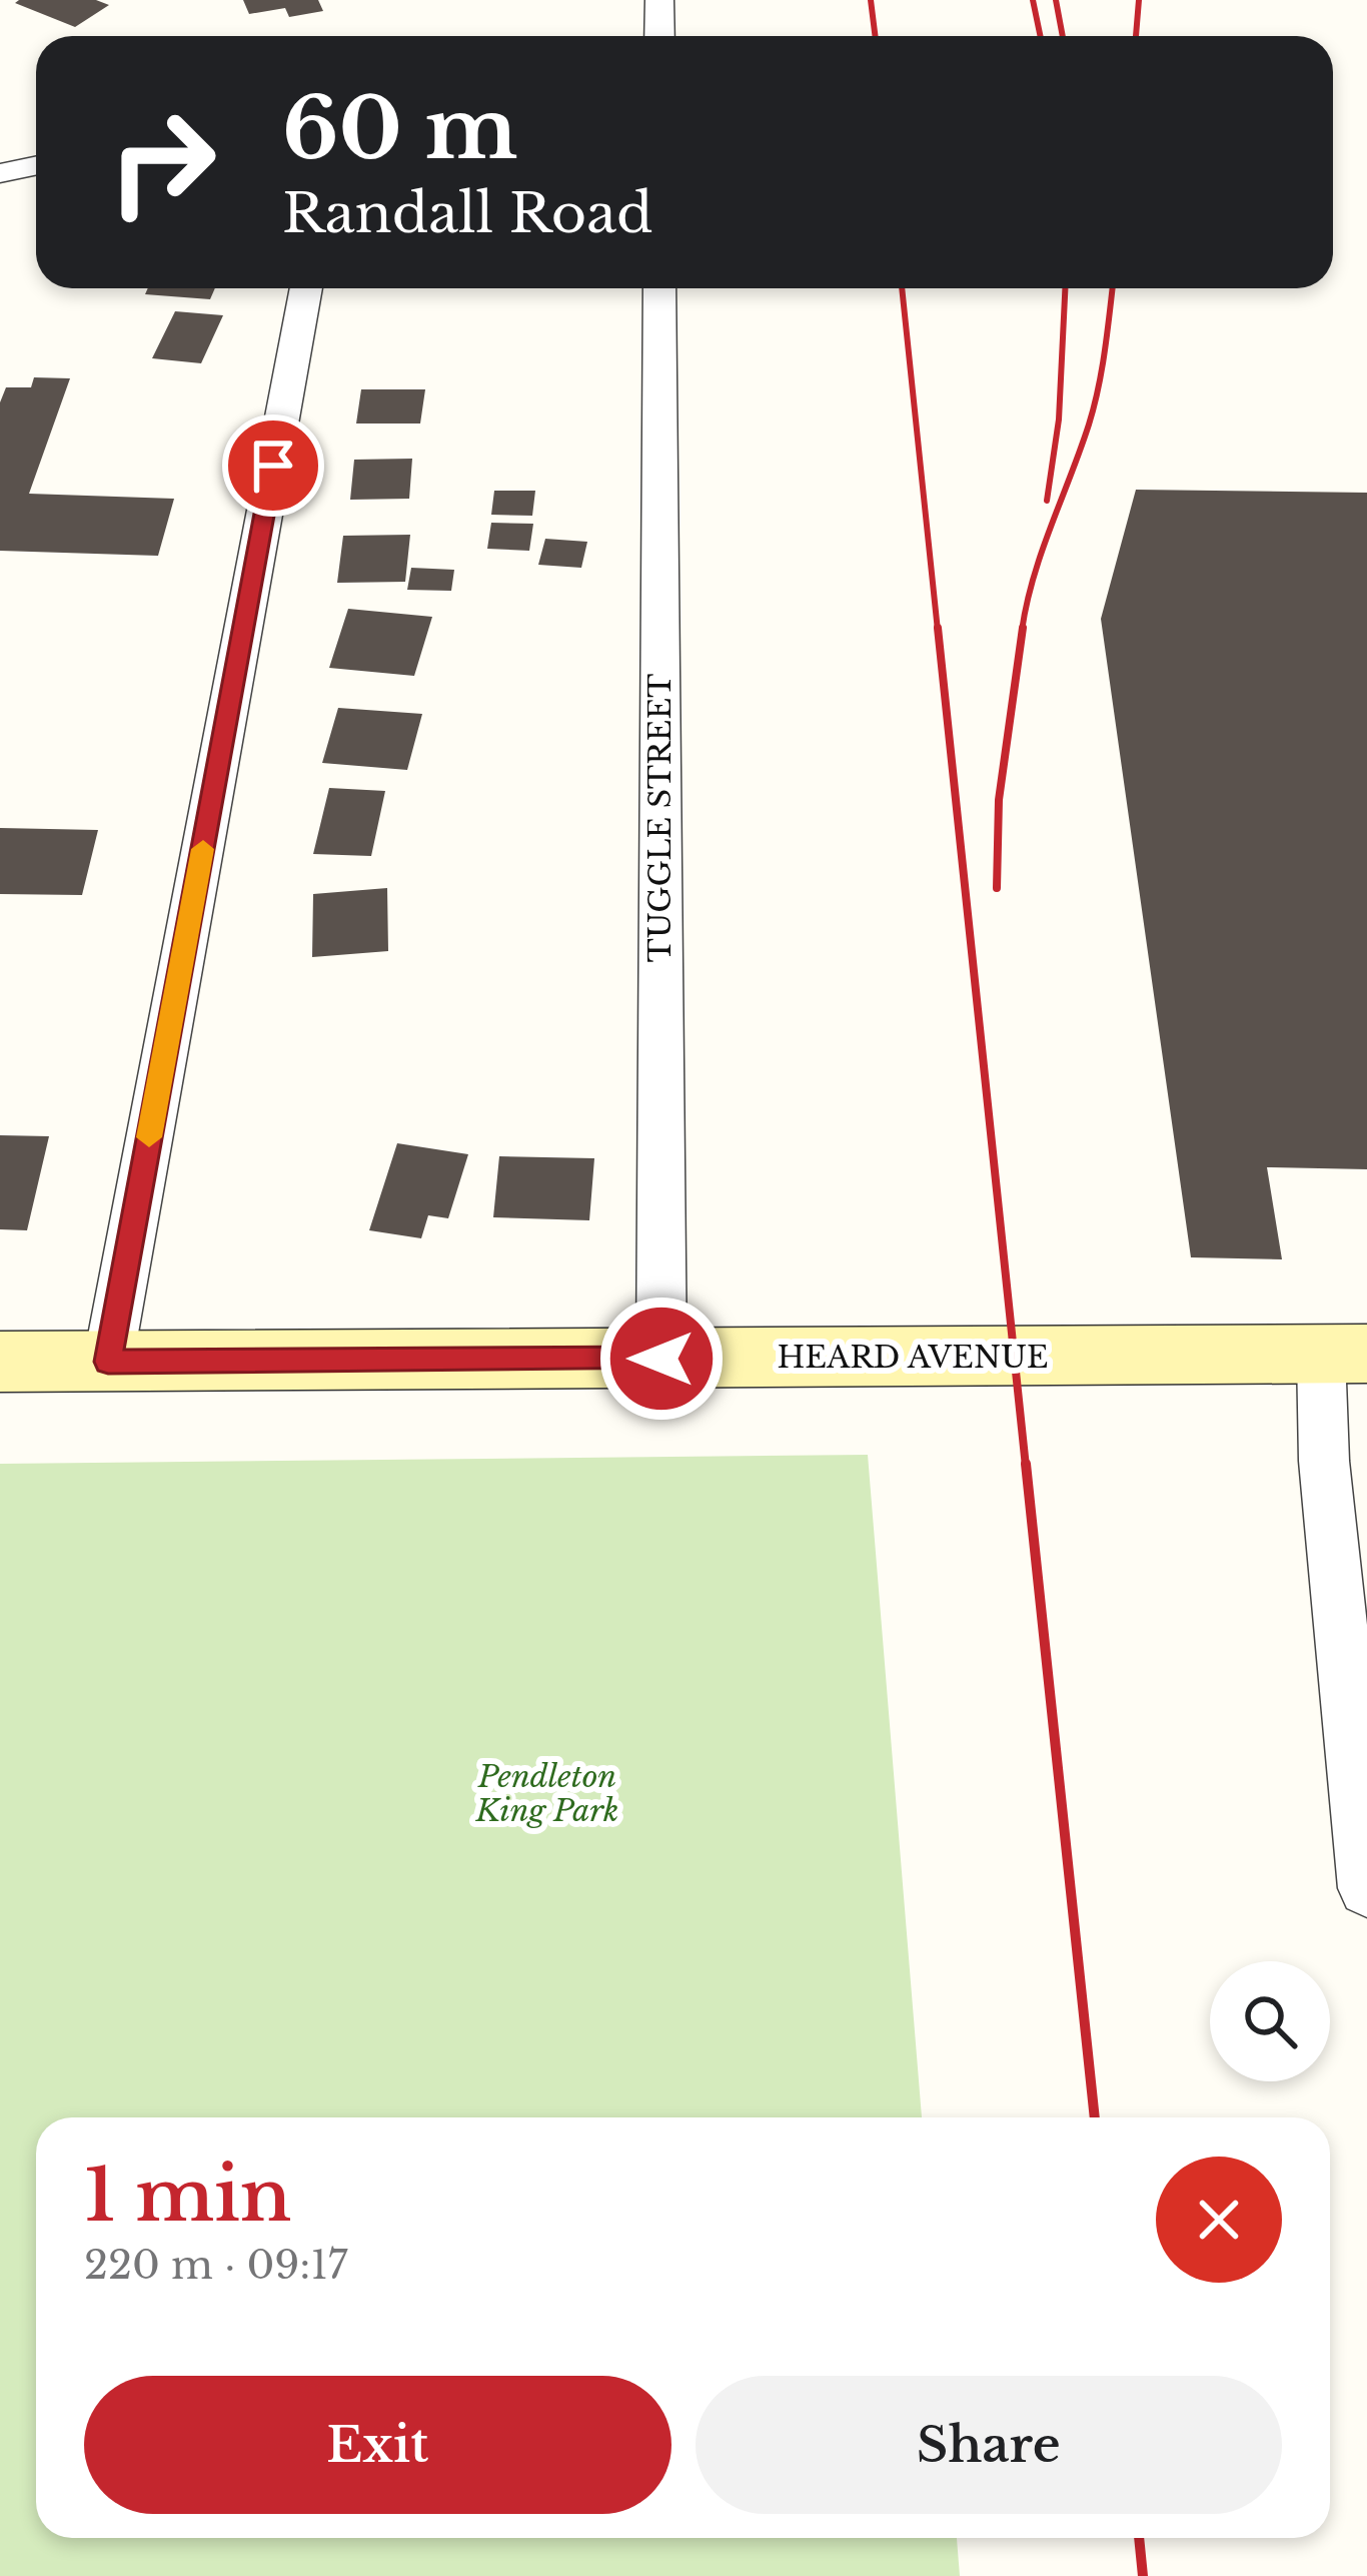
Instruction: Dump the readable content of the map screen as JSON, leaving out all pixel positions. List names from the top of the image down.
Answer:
{
  "streets": {
    "street": ["TUGGLE STREET", "HEARD AVENUE"]
  },
  "crossings": [
    ["TUGGLE STREET", "HEARD AVENUE"]
  ],
  "parks": ["Pendleton King Park"],
  "page": {
    "turn": ["60 m", "Randall Road"],
    "heading": ["1 min", "220 m · 09:17"],
    "buttons": ["Exit", "Share"]
  }
}
